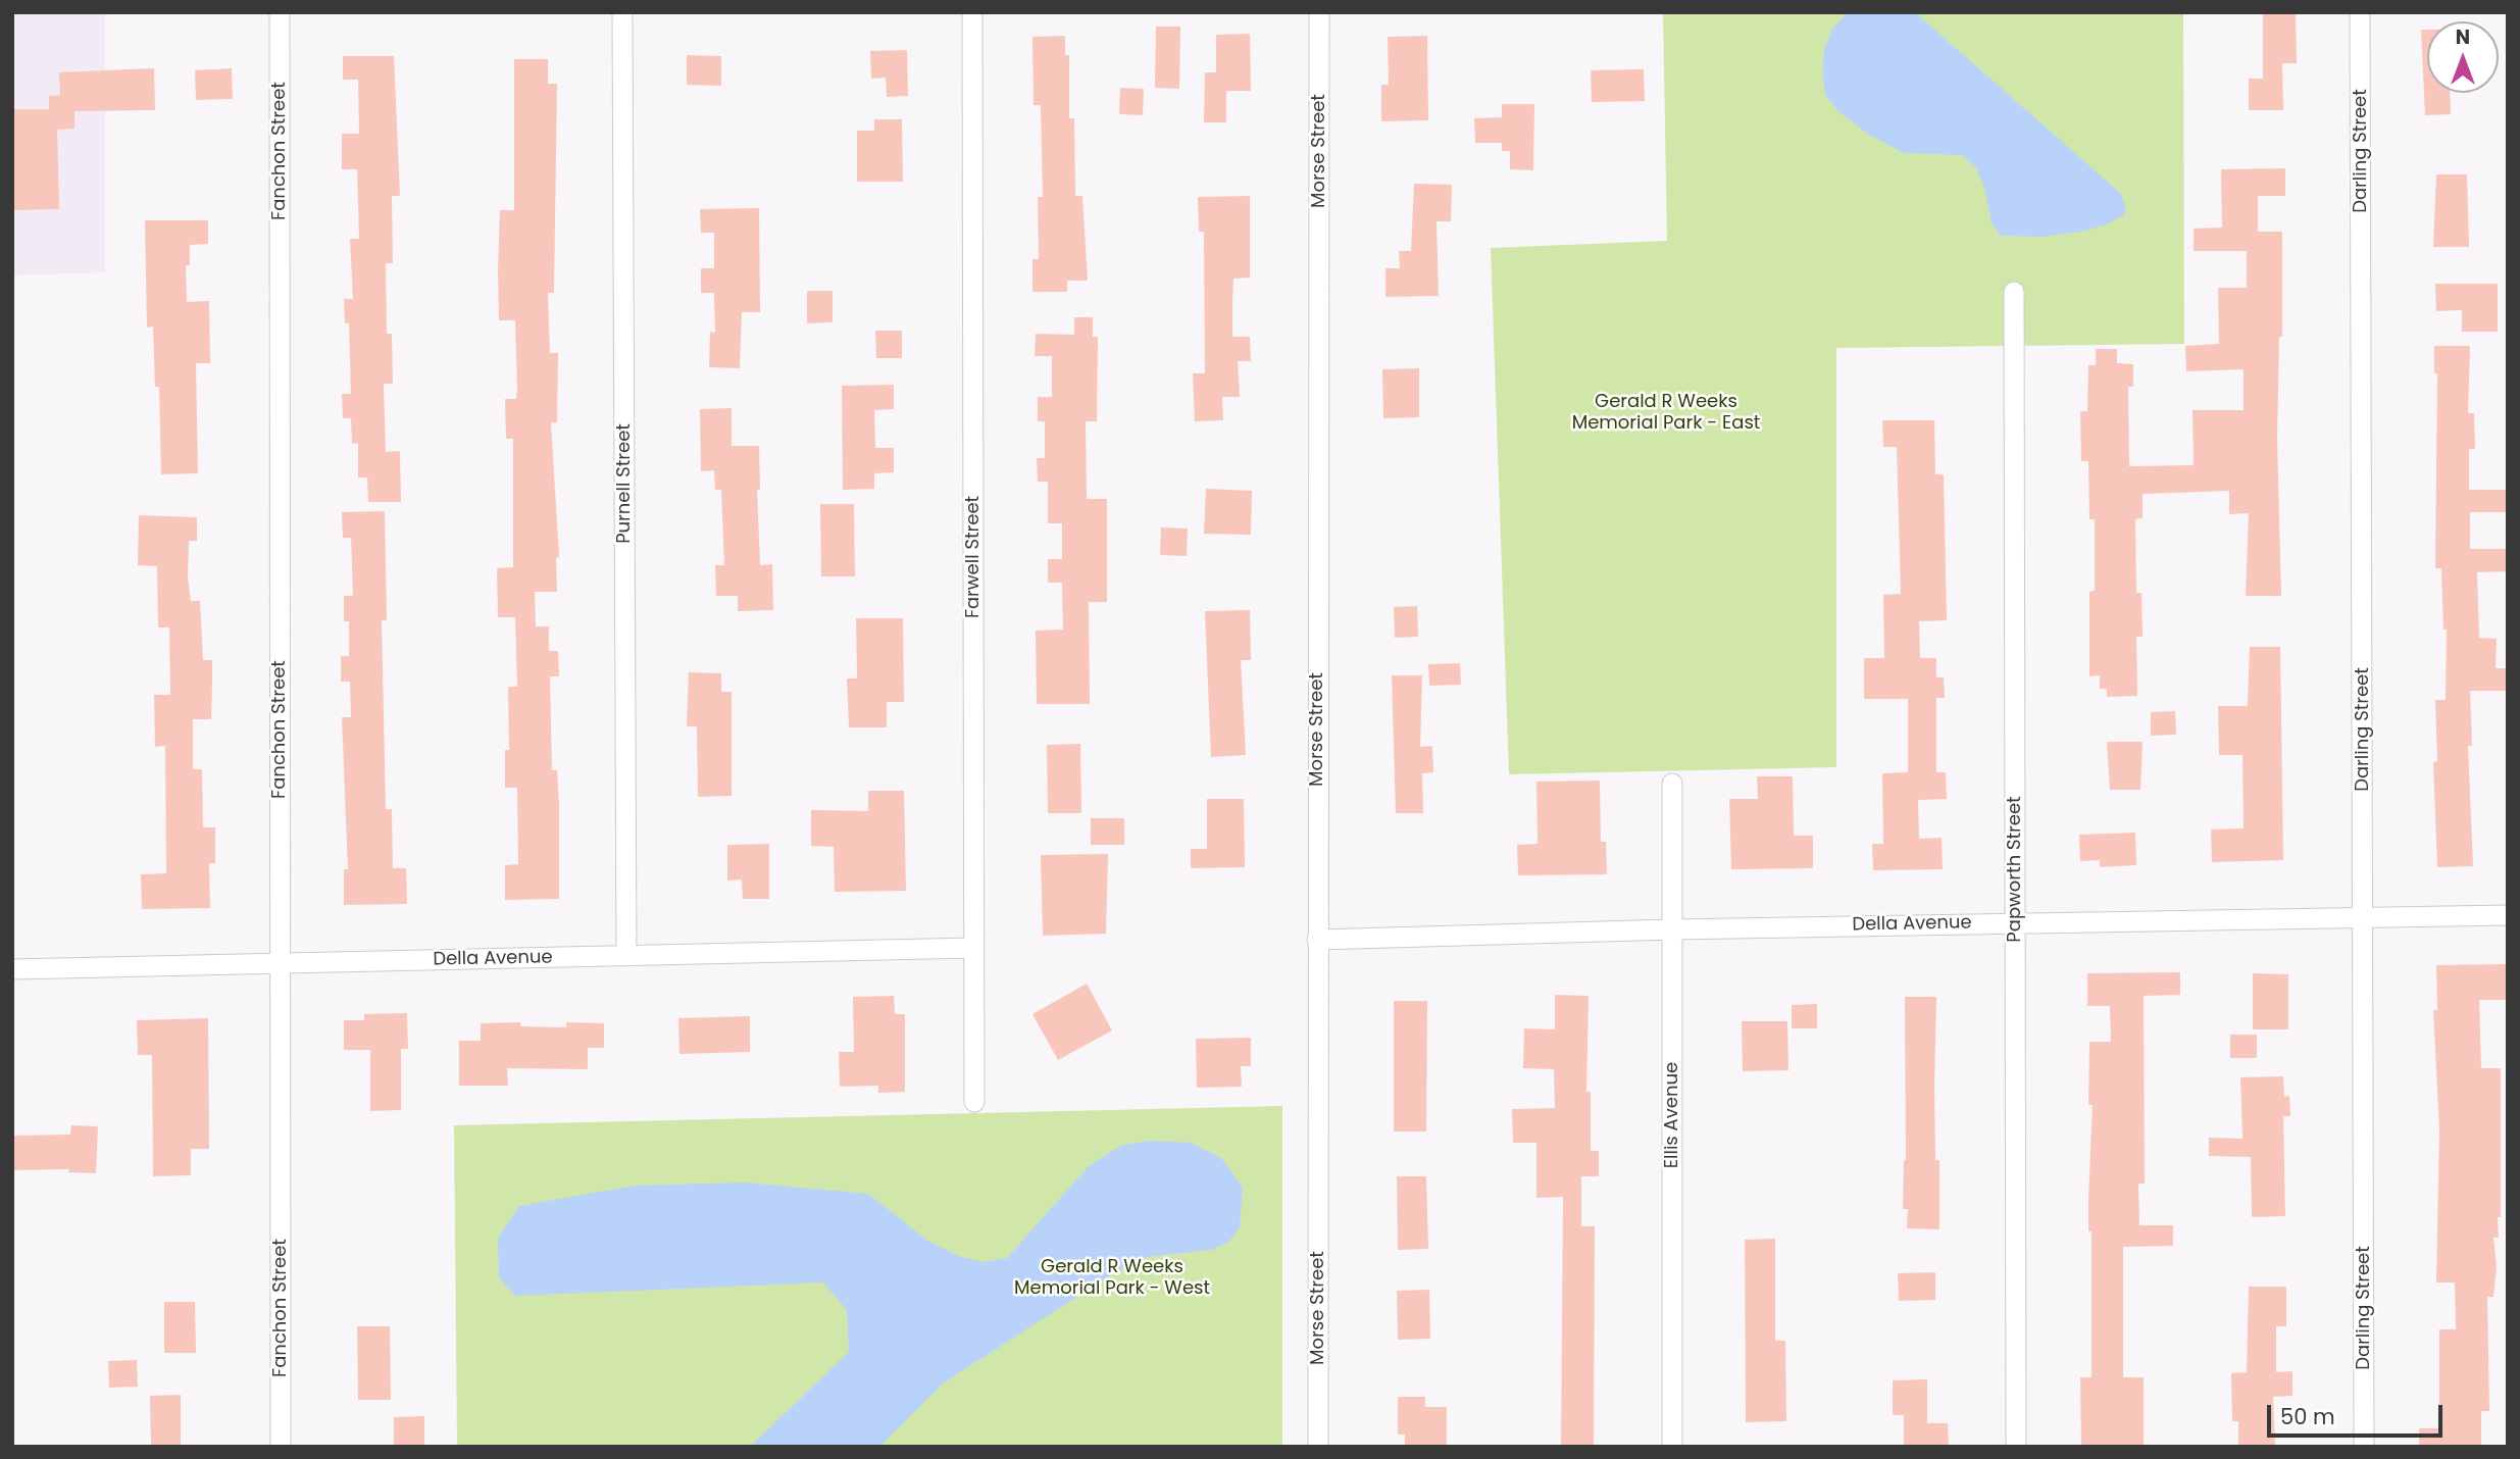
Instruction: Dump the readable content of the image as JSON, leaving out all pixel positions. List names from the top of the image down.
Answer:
{
  "streets": {
    "street": [
      "Fanchon Street",
      "Morse Street",
      "Darling Street",
      "Purnell Street",
      "Farwell Street",
      "Papworth Street",
      "Della Avenue",
      "Ellis Avenue"
    ]
  },
  "crossings": [
    ["Fanchon Street", "Della Avenue"],
    ["Morse Street", "Della Avenue"],
    ["Darling Street", "Della Avenue"],
    ["Purnell Street", "Della Avenue"],
    ["Farwell Street", "Della Avenue"],
    ["Papworth Street", "Della Avenue"],
    ["Della Avenue", "Ellis Avenue"]
  ],
  "parks": ["Gerald R Weeks Memorial Park - East", "Gerald R Weeks Memorial Park - West"],
  "scale_bar": "50 m",
  "north": "top"
}
